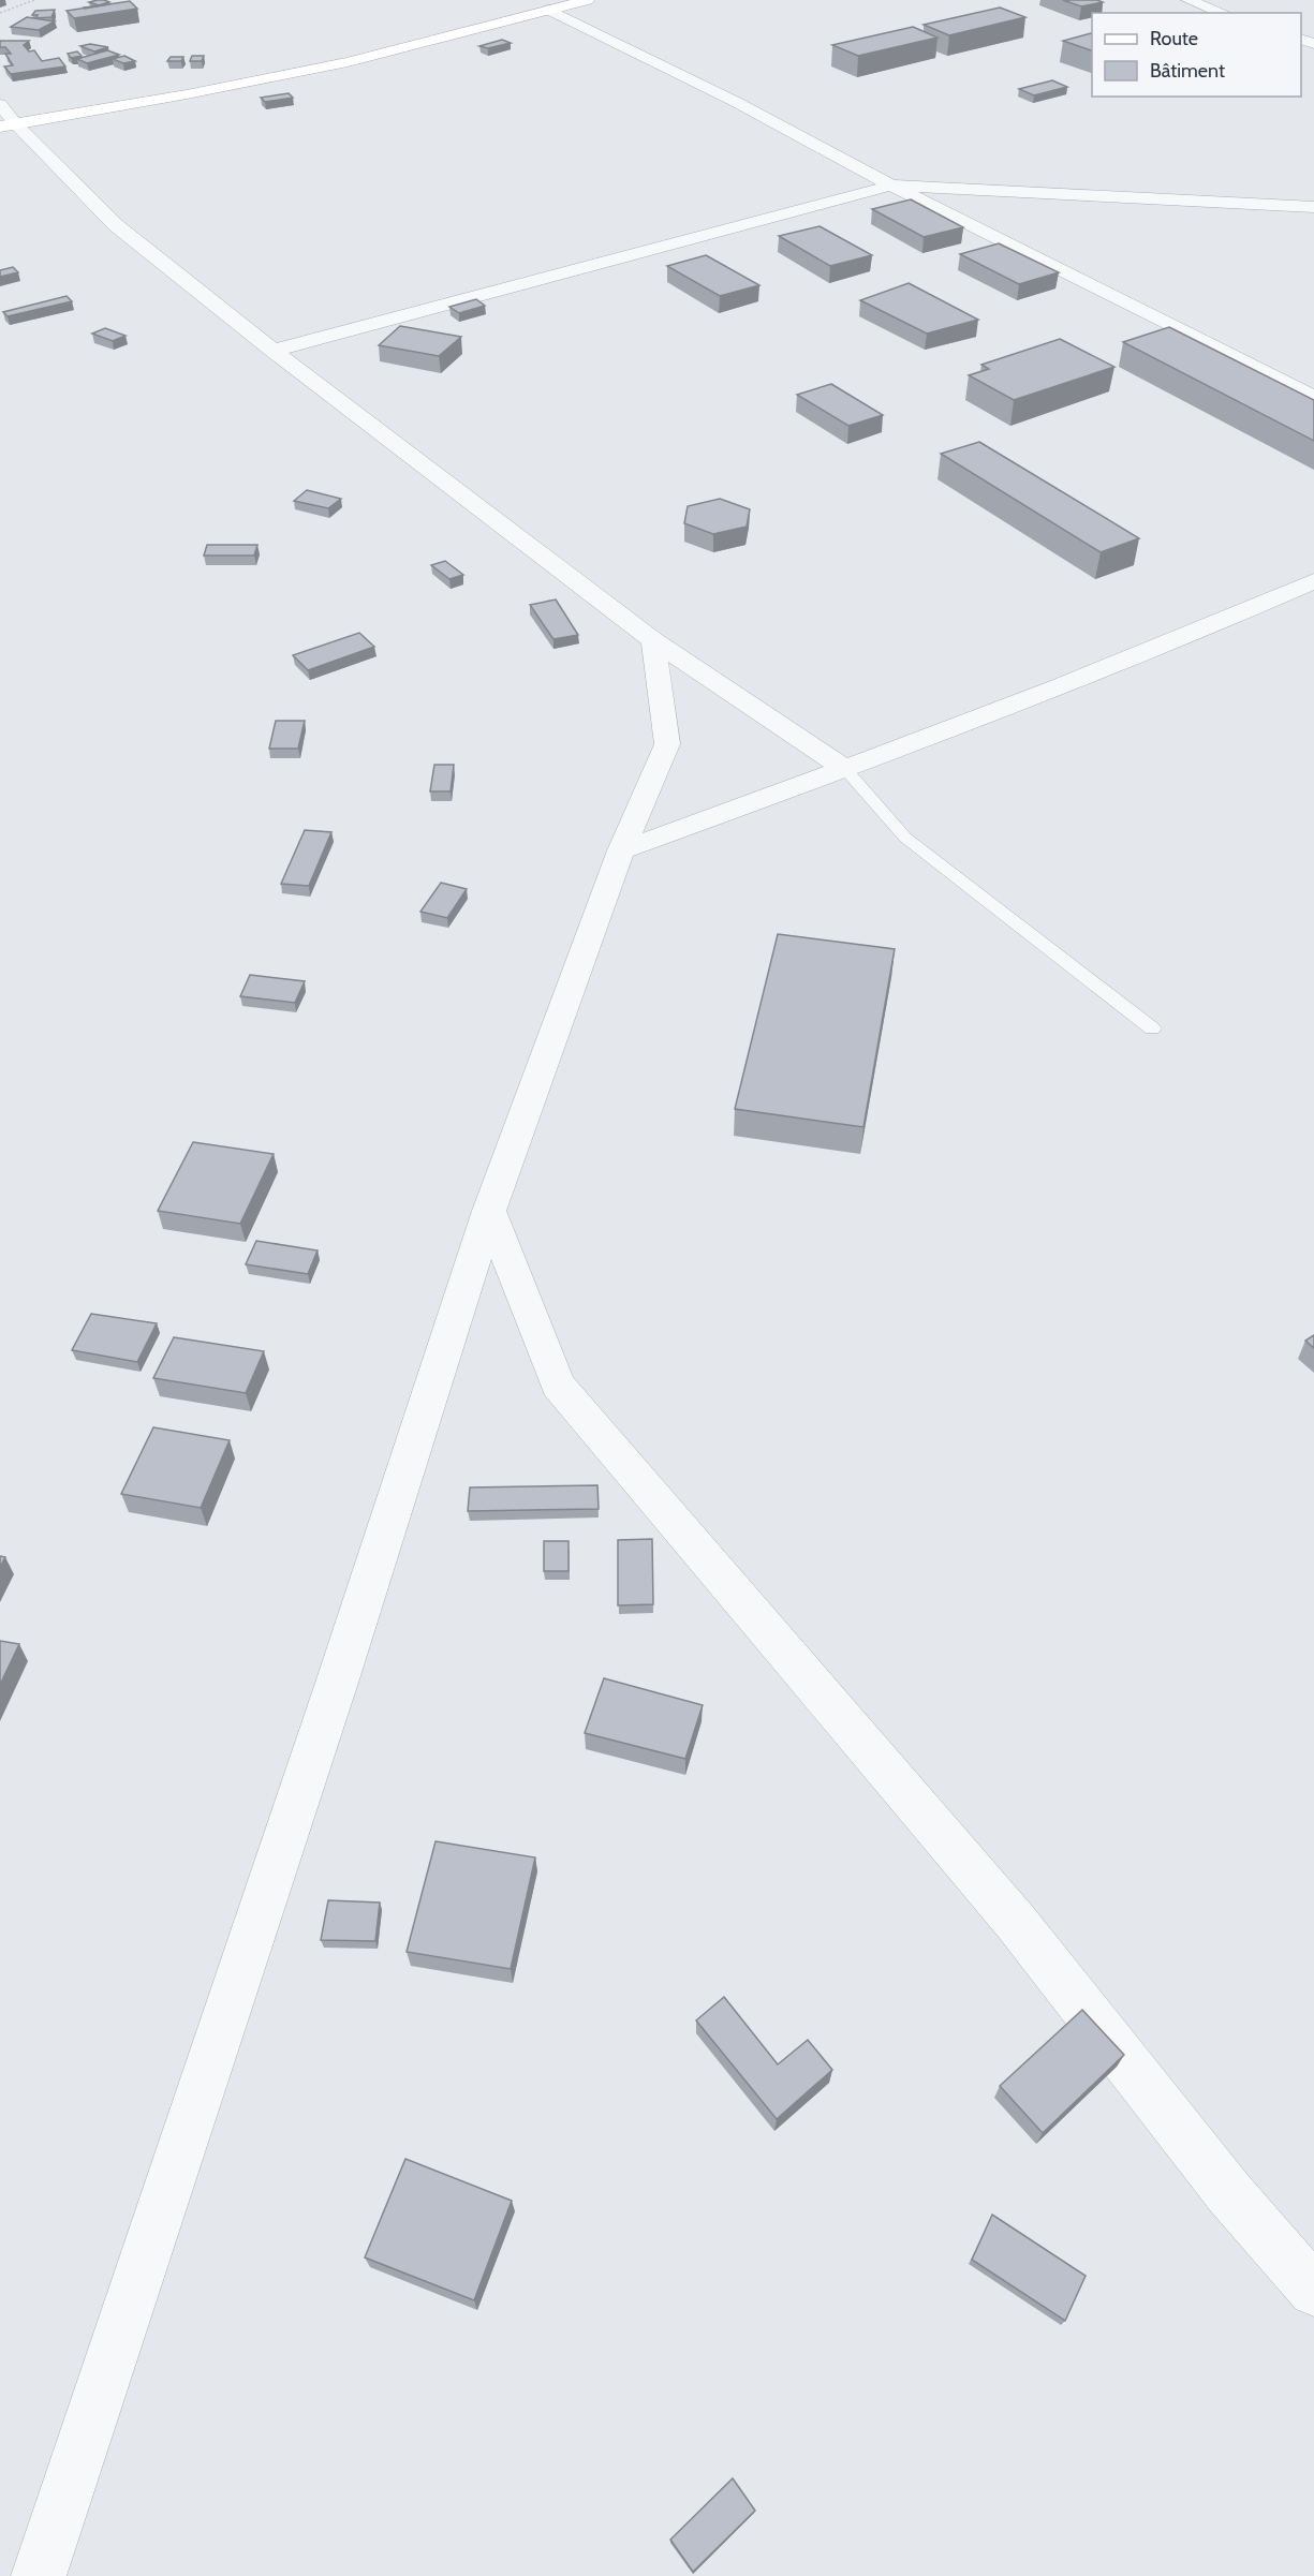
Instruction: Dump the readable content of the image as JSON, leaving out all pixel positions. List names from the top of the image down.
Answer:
{
  "legend": ["Route", "Bâtiment"]
}
